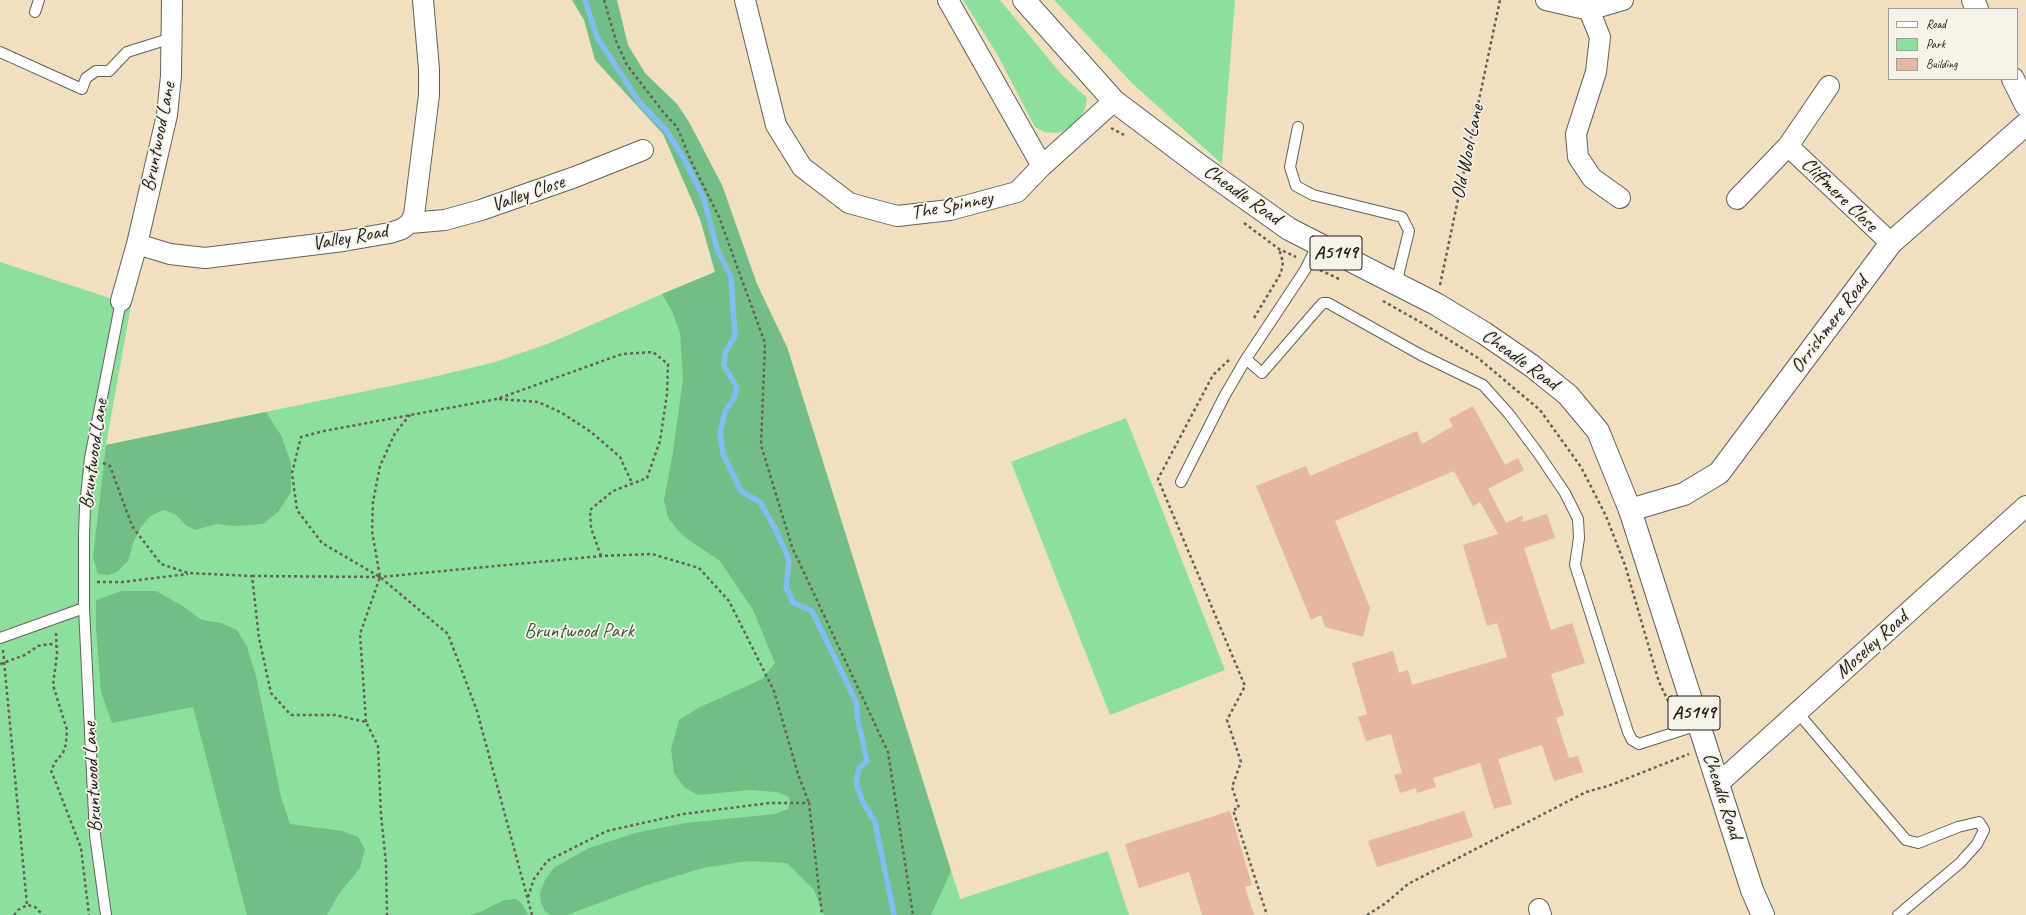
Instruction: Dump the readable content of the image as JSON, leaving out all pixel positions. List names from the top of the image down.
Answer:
{
  "streets": {
    "main road": ["Cheadle Road", "A5149", "Orrishmere Road"],
    "street": [
      "Bruntwood Lane",
      "Valley Close",
      "Cliffmere Close",
      "The Spinney",
      "Valley Road",
      "Moseley Road"
    ],
    "path": ["Old Wool Lane"]
  },
  "crossings": [
    ["Bruntwood Lane", "Valley Road"],
    ["Old Wool Lane", "Cheadle Road"],
    ["Valley Close", "Valley Road"],
    ["Cheadle Road", "The Spinney"],
    ["Cheadle Road", "Orrishmere Road"],
    ["Cheadle Road", "Moseley Road"],
    ["Cliffmere Close", "Orrishmere Road"]
  ],
  "parks": ["Bruntwood Park"],
  "legend": ["Road", "Park", "Building"]
}
